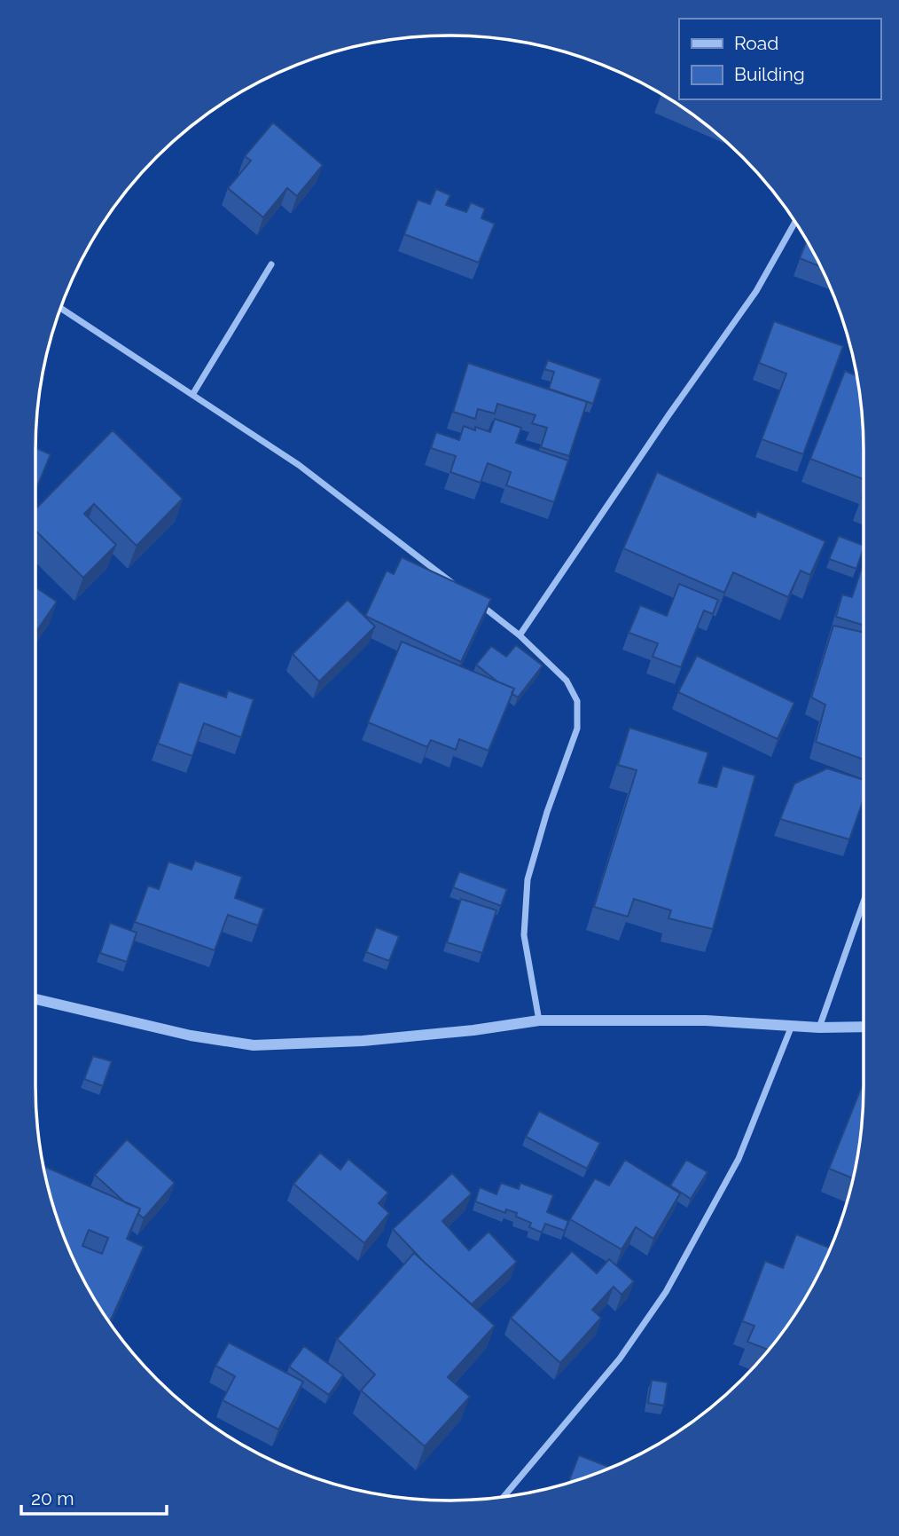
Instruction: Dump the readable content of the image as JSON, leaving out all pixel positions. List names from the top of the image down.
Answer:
{
  "legend": ["Road", "Building"],
  "scale_bar": "20 m"
}
